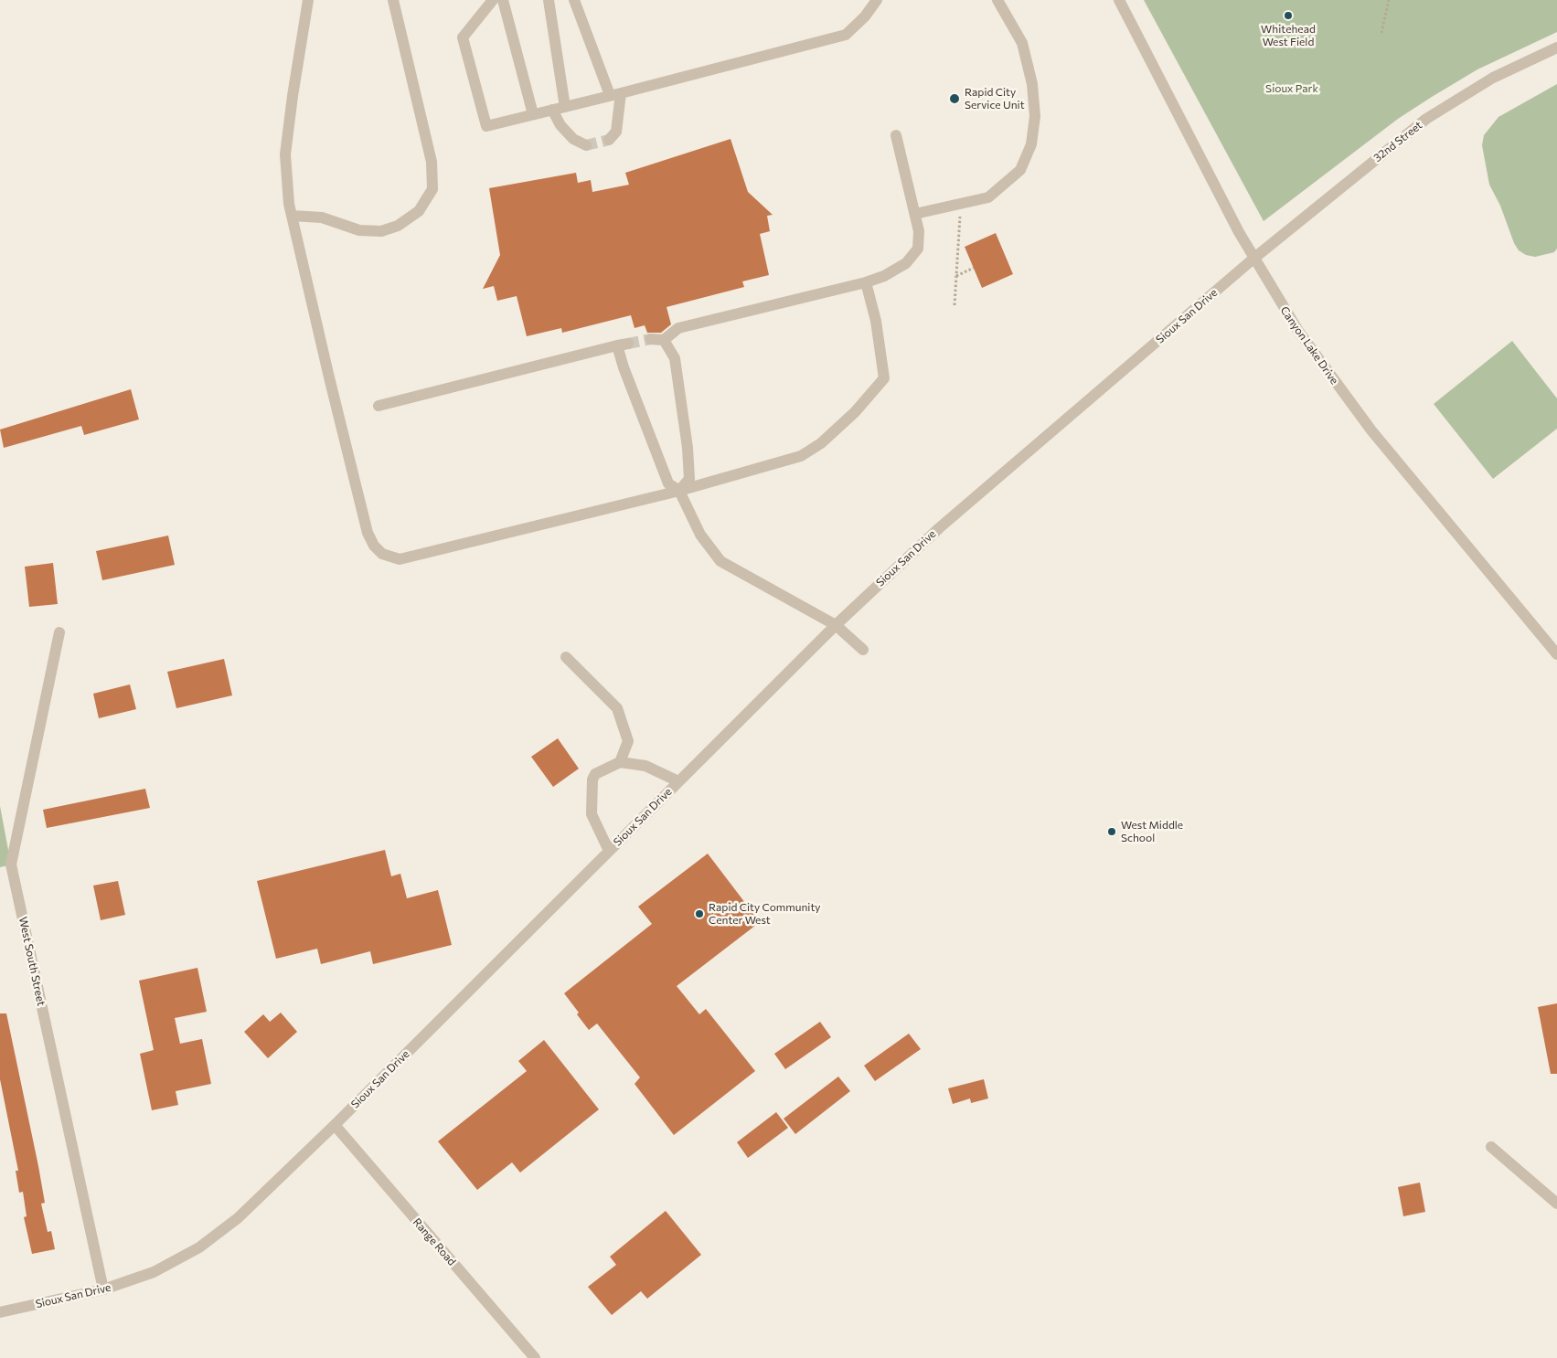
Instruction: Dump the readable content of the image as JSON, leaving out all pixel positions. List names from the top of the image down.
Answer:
{
  "streets": {
    "street": [
      "32nd Street",
      "Sioux San Drive",
      "Canyon Lake Drive",
      "West South Street",
      "Range Road"
    ]
  },
  "crossings": [
    ["32nd Street", "Sioux San Drive"],
    ["32nd Street", "Canyon Lake Drive"],
    ["Sioux San Drive", "Canyon Lake Drive"],
    ["Sioux San Drive", "West South Street"],
    ["Sioux San Drive", "Range Road"]
  ],
  "parks": ["Sioux Park"],
  "places": [
    "Whitehead West Field",
    "Rapid City Service Unit",
    "West Middle School",
    "Rapid City Community Center West"
  ]
}
